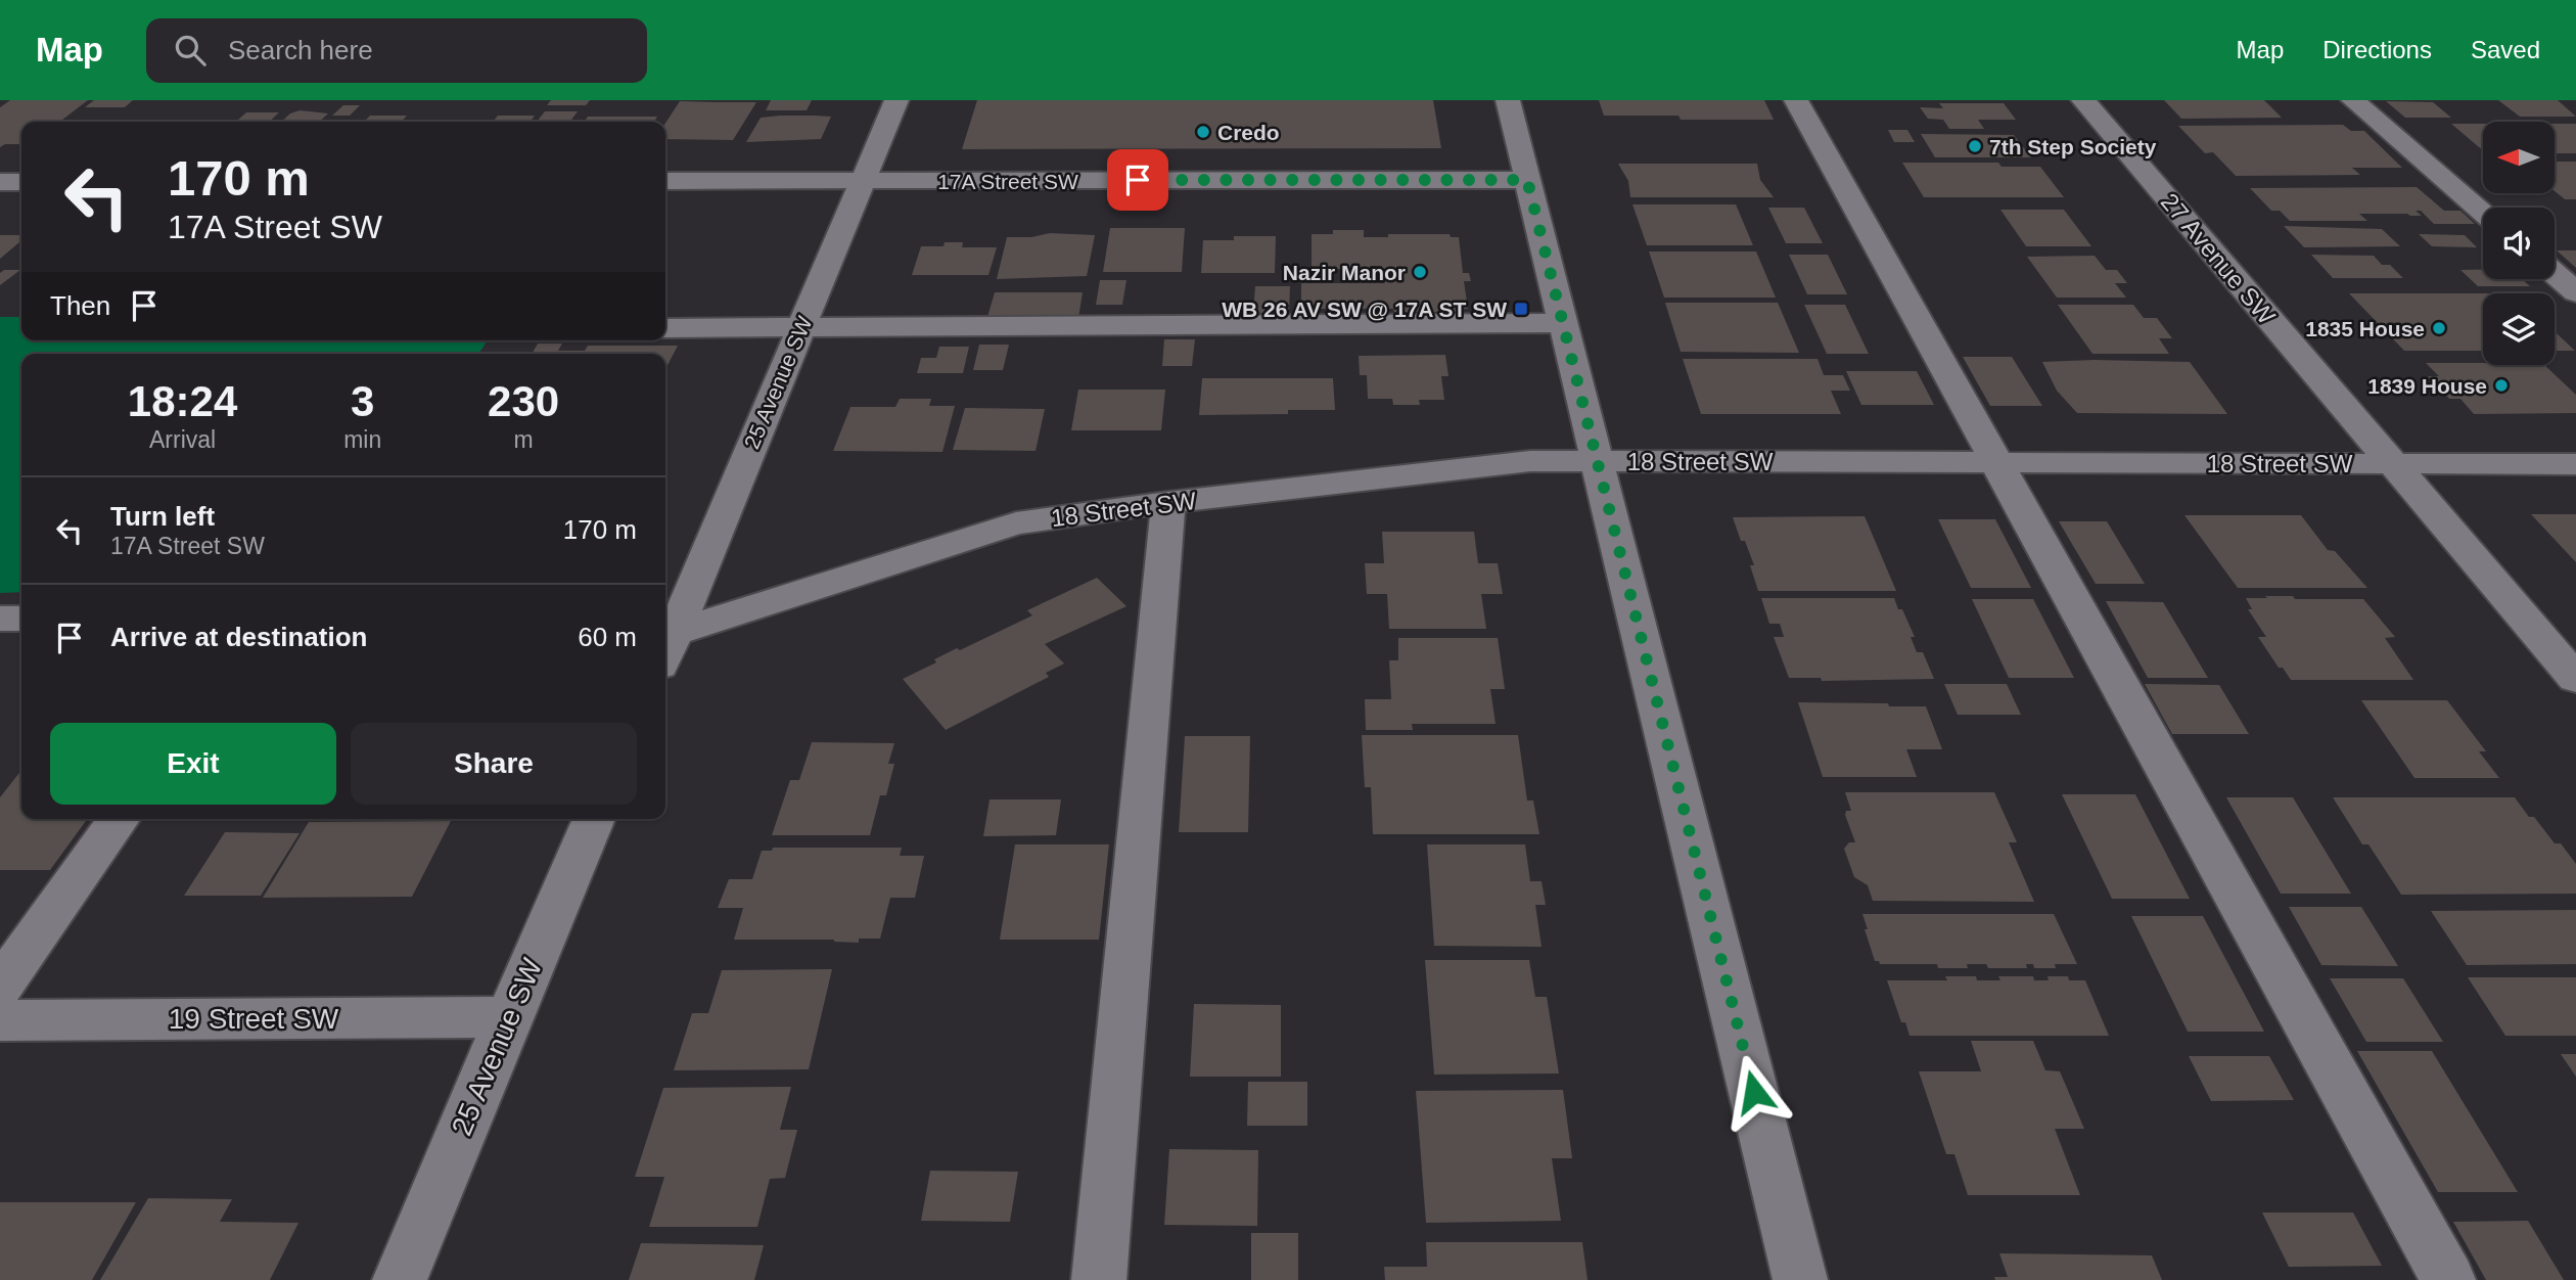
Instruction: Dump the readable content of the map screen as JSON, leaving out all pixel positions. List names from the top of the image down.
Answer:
{
  "streets": {
    "street": [
      "17A Street SW",
      "27 Avenue SW",
      "25 Avenue SW",
      "18 Street SW",
      "19 Street SW"
    ]
  },
  "crossings": [
    ["17A Street SW", "25 Avenue SW"],
    ["27 Avenue SW", "18 Street SW"],
    ["25 Avenue SW", "18 Street SW"],
    ["25 Avenue SW", "19 Street SW"]
  ],
  "places": {
    "other": [
      "Credo",
      "7th Step Society",
      "Nazir Manor",
      "1835 House",
      "1839 House"
    ],
    "transit": ["WB 26 AV SW @ 17A ST SW"]
  },
  "north": "left",
  "page": {
    "header": "Map",
    "search": "Search here",
    "nav": ["Map", "Directions", "Saved"],
    "turn": ["170 m", "17A Street SW"],
    "then": "Then",
    "eta": [
      "18:24",
      "Arrival",
      "3",
      "min",
      "230",
      "m"
    ],
    "list": [
      {
        "name": "Turn left",
        "note": "17A Street SW",
        "value": "170 m"
      },
      {
        "name": "Arrive at destination",
        "value": "60 m"
      }
    ],
    "buttons": ["Exit", "Share"]
  }
}
